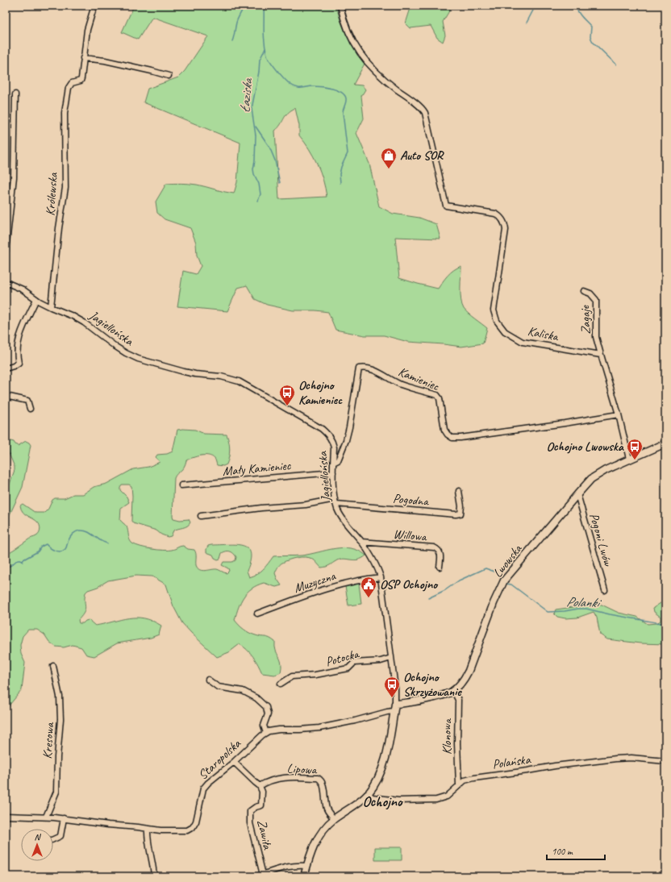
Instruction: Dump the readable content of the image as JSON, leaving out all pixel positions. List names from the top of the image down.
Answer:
{
  "streets": {
    "street": [
      "Królewska",
      "Zagaje",
      "Jagiellońska",
      "Kaliska",
      "Kamieniec",
      "Mały Kamieniec",
      "Pogodna",
      "Willowa",
      "Pogoni Lwów",
      "Lwowska",
      "Muzyczna",
      "Potocka",
      "Klonowa",
      "Kresowa",
      "Staropolska",
      "Polańska",
      "Lipowa",
      "Zawiła"
    ]
  },
  "crossings": [
    ["Królewska", "Jagiellońska"],
    ["Zagaje", "Kaliska"],
    ["Jagiellońska", "Kamieniec"],
    ["Jagiellońska", "Mały Kamieniec"],
    ["Jagiellońska", "Pogodna"],
    ["Jagiellońska", "Willowa"],
    ["Jagiellońska", "Lwowska"],
    ["Jagiellońska", "Muzyczna"],
    ["Jagiellońska", "Potocka"],
    ["Jagiellońska", "Staropolska"],
    ["Jagiellońska", "Polańska"],
    ["Jagiellońska", "Lipowa"],
    ["Pogoni Lwów", "Lwowska"],
    ["Lwowska", "Klonowa"],
    ["Klonowa", "Polańska"],
    ["Kresowa", "Staropolska"],
    ["Lipowa", "Zawiła"]
  ],
  "districts": ["Ochojno"],
  "water": ["Łaziska", "Polanki"],
  "places": {
    "shop": ["Auto SOR"],
    "bus stop": ["Ochojno Kamieniec", "Ochojno Lwowska", "Ochojno Skrzyżowanie"],
    "public building": ["OSP Ochojno"]
  },
  "scale_bar": "100 m",
  "north": "top"
}
